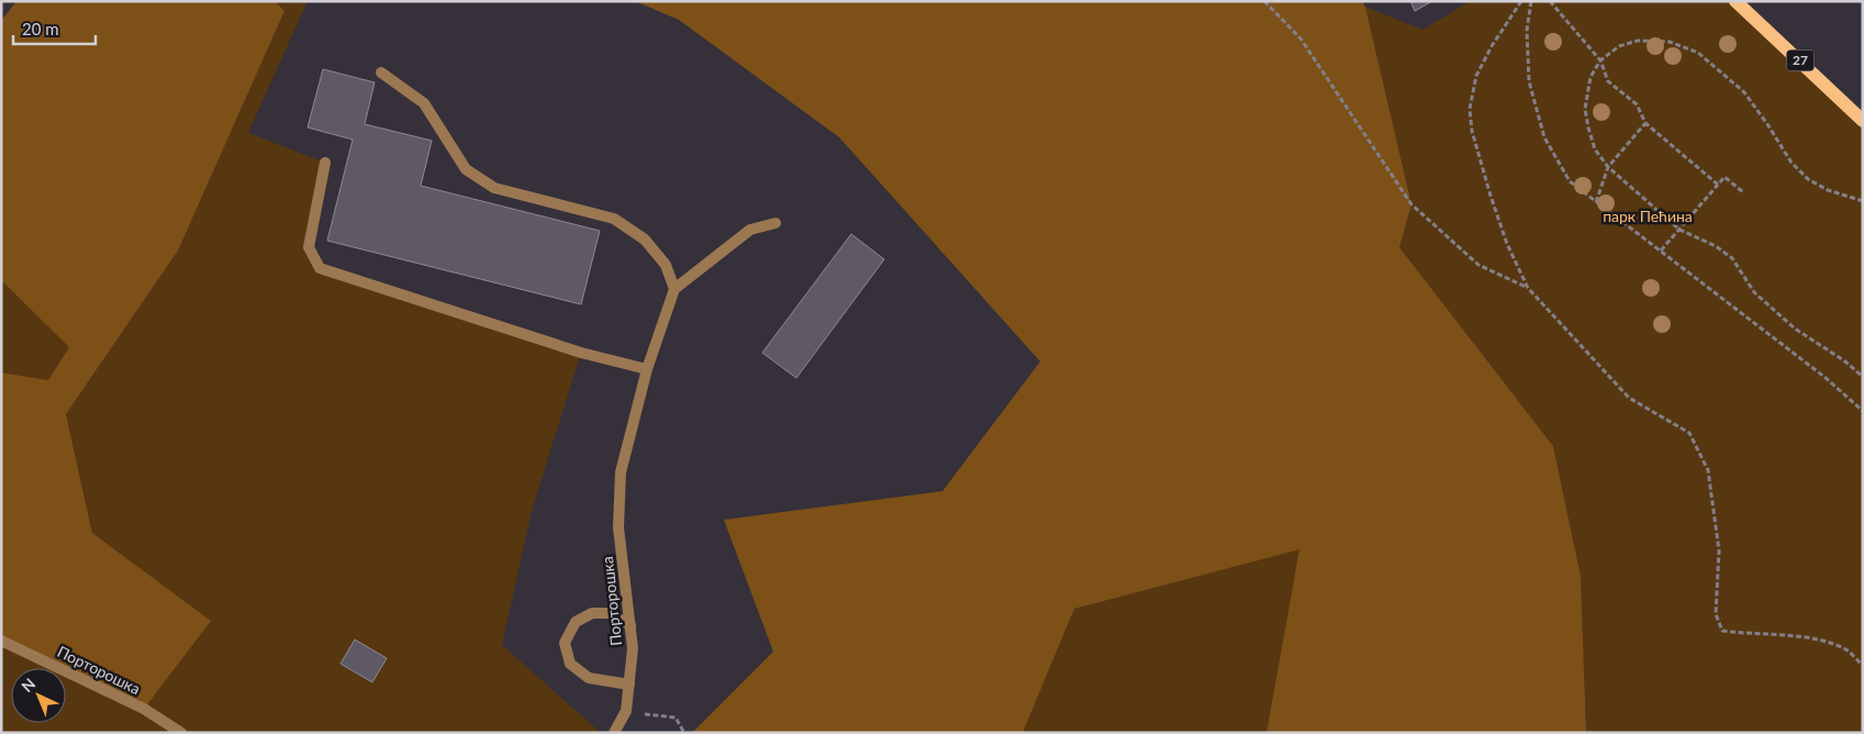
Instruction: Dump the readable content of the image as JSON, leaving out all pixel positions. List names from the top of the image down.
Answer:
{
  "streets": {
    "main road": ["27"],
    "street": ["Порторошка"]
  },
  "parks": ["парк Пећина"],
  "scale_bar": "20 m",
  "north": "top left"
}
